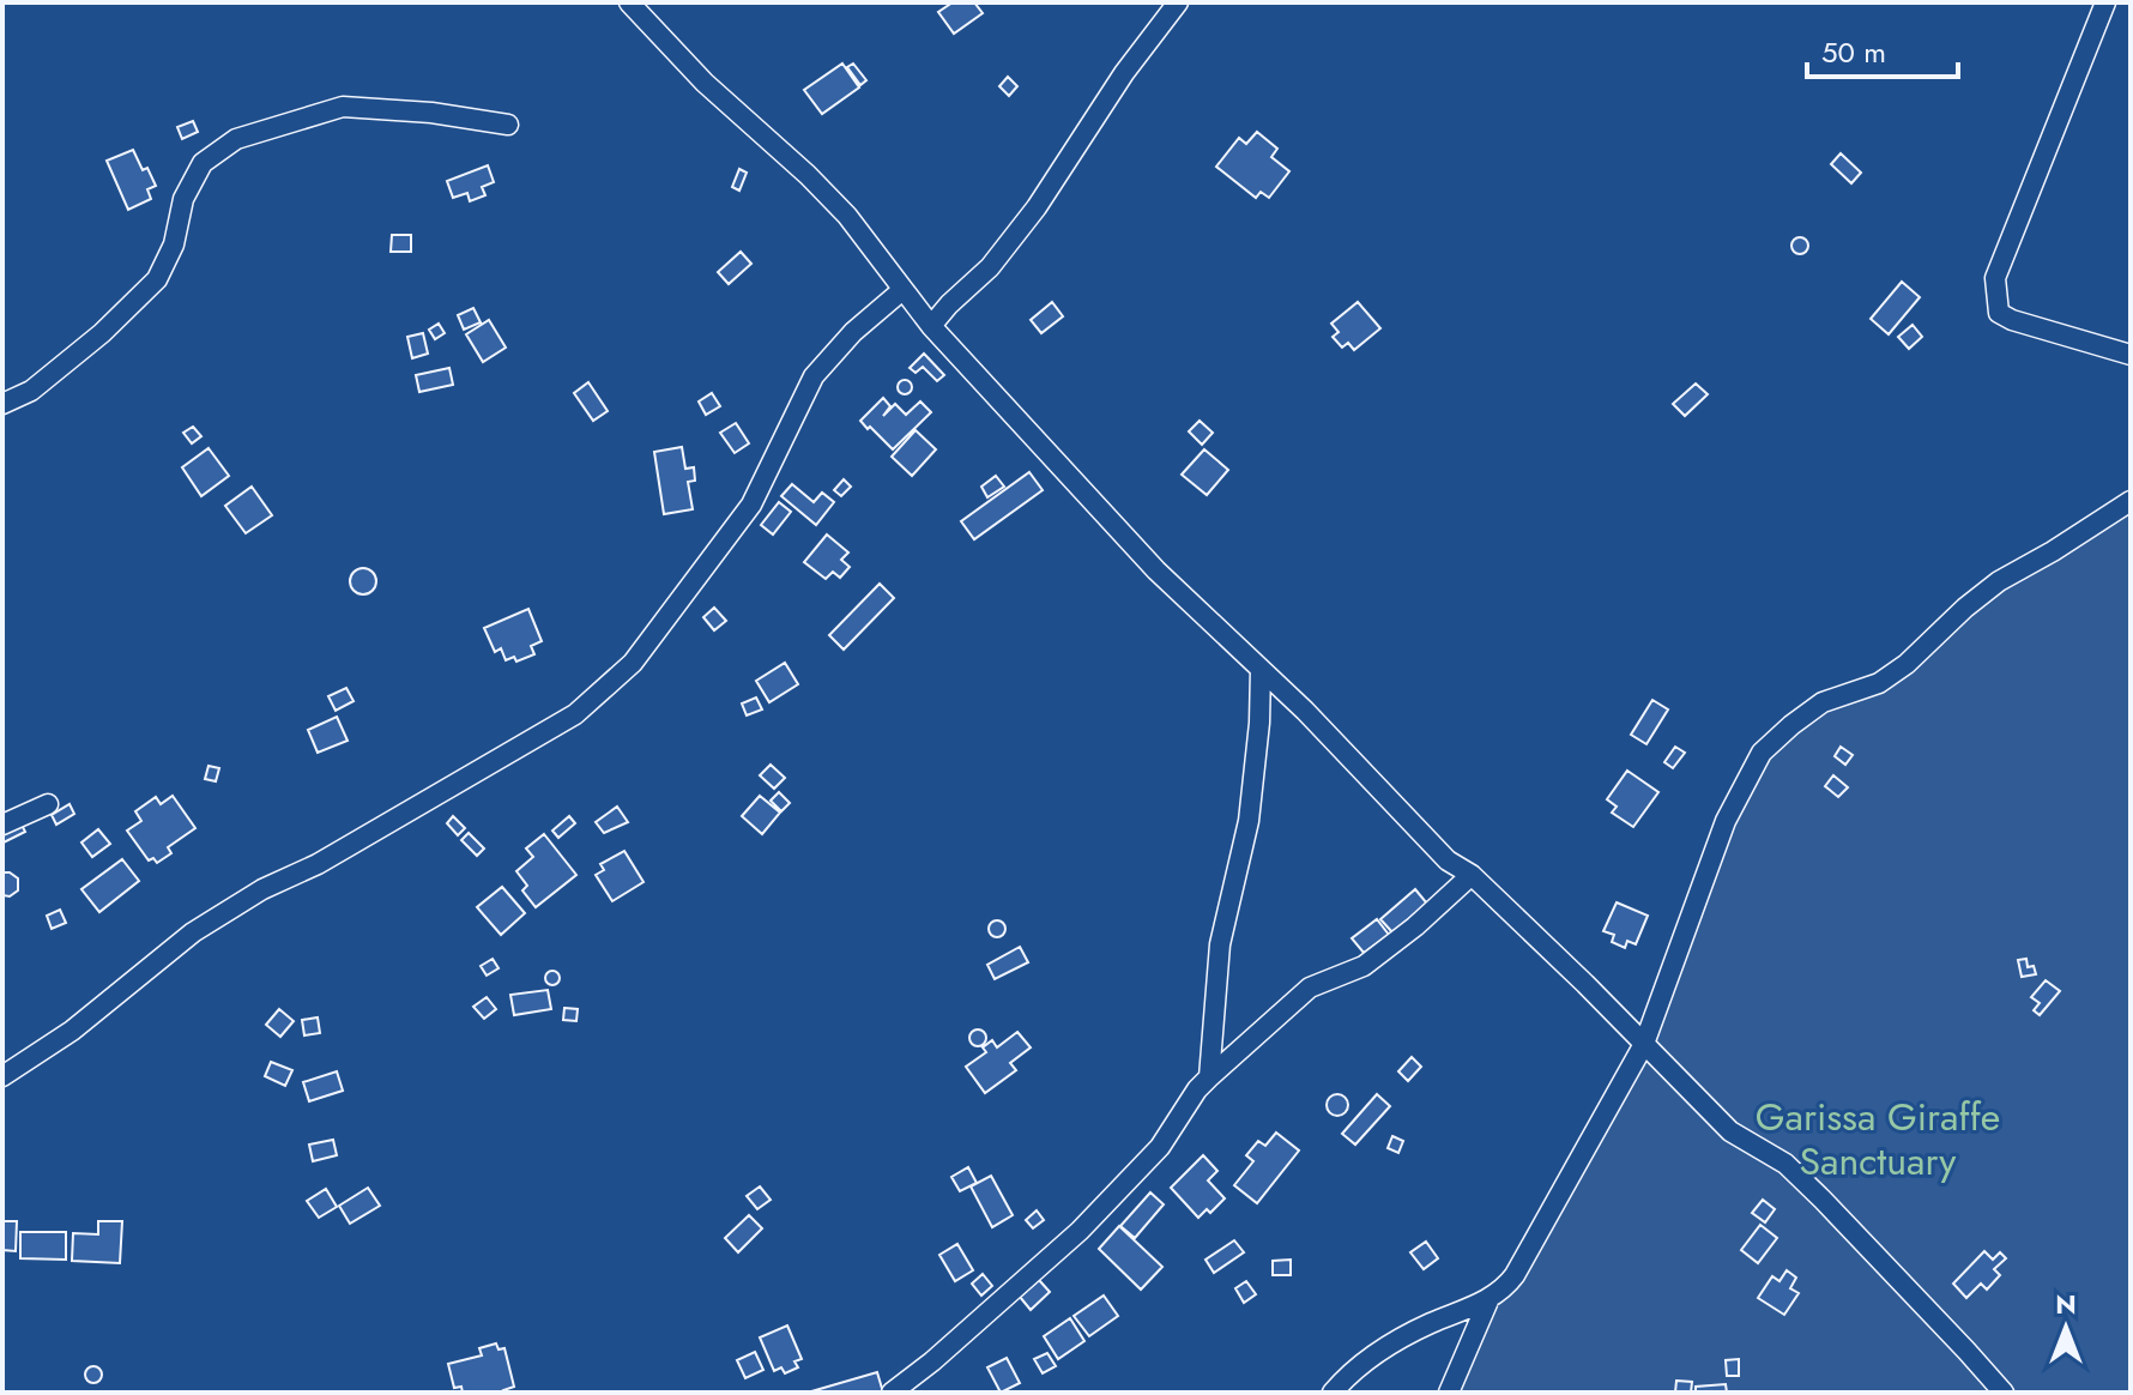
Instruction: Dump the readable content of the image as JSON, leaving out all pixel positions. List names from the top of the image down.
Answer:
{
  "parks": ["Garissa Giraffe Sanctuary"],
  "scale_bar": "50 m",
  "north": "top"
}
